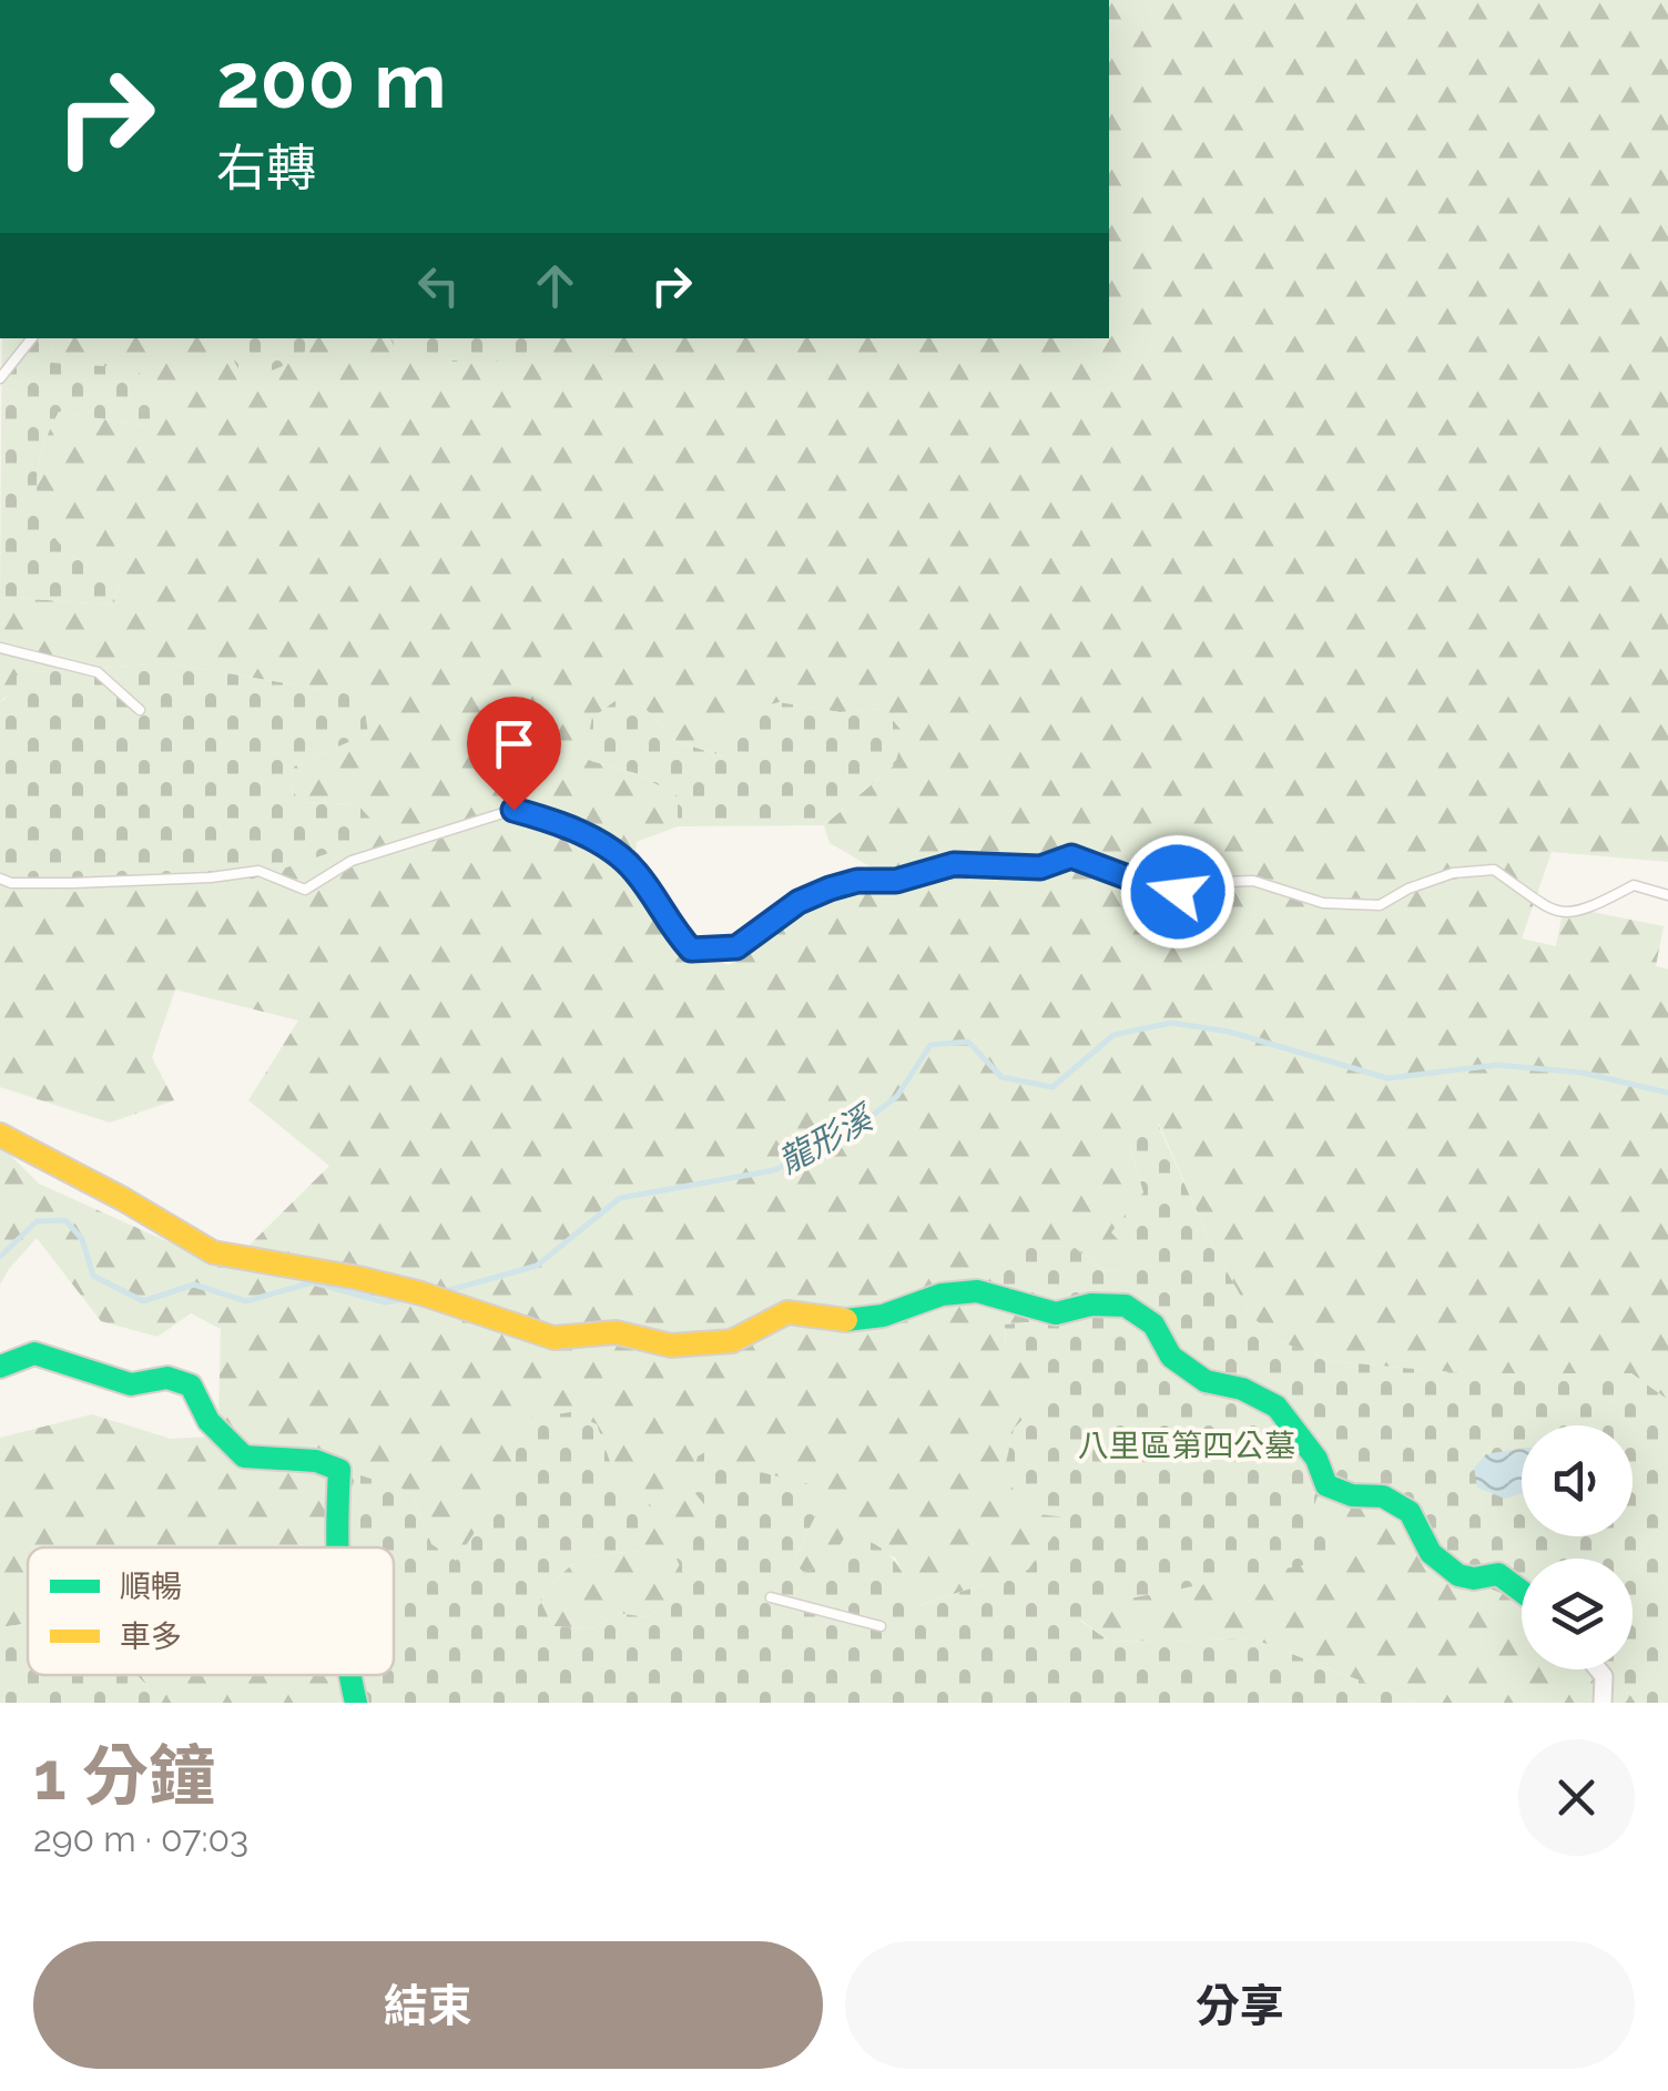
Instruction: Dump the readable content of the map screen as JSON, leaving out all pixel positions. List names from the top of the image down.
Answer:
{
  "water": ["龍形溪"],
  "parks": ["八里區第四公墓"],
  "legend": ["順暢", "車多"],
  "page": {
    "turn": ["200 m", "右轉"],
    "heading": ["1 分鐘", "290 m · 07:03"],
    "buttons": ["結束", "分享"]
  }
}
